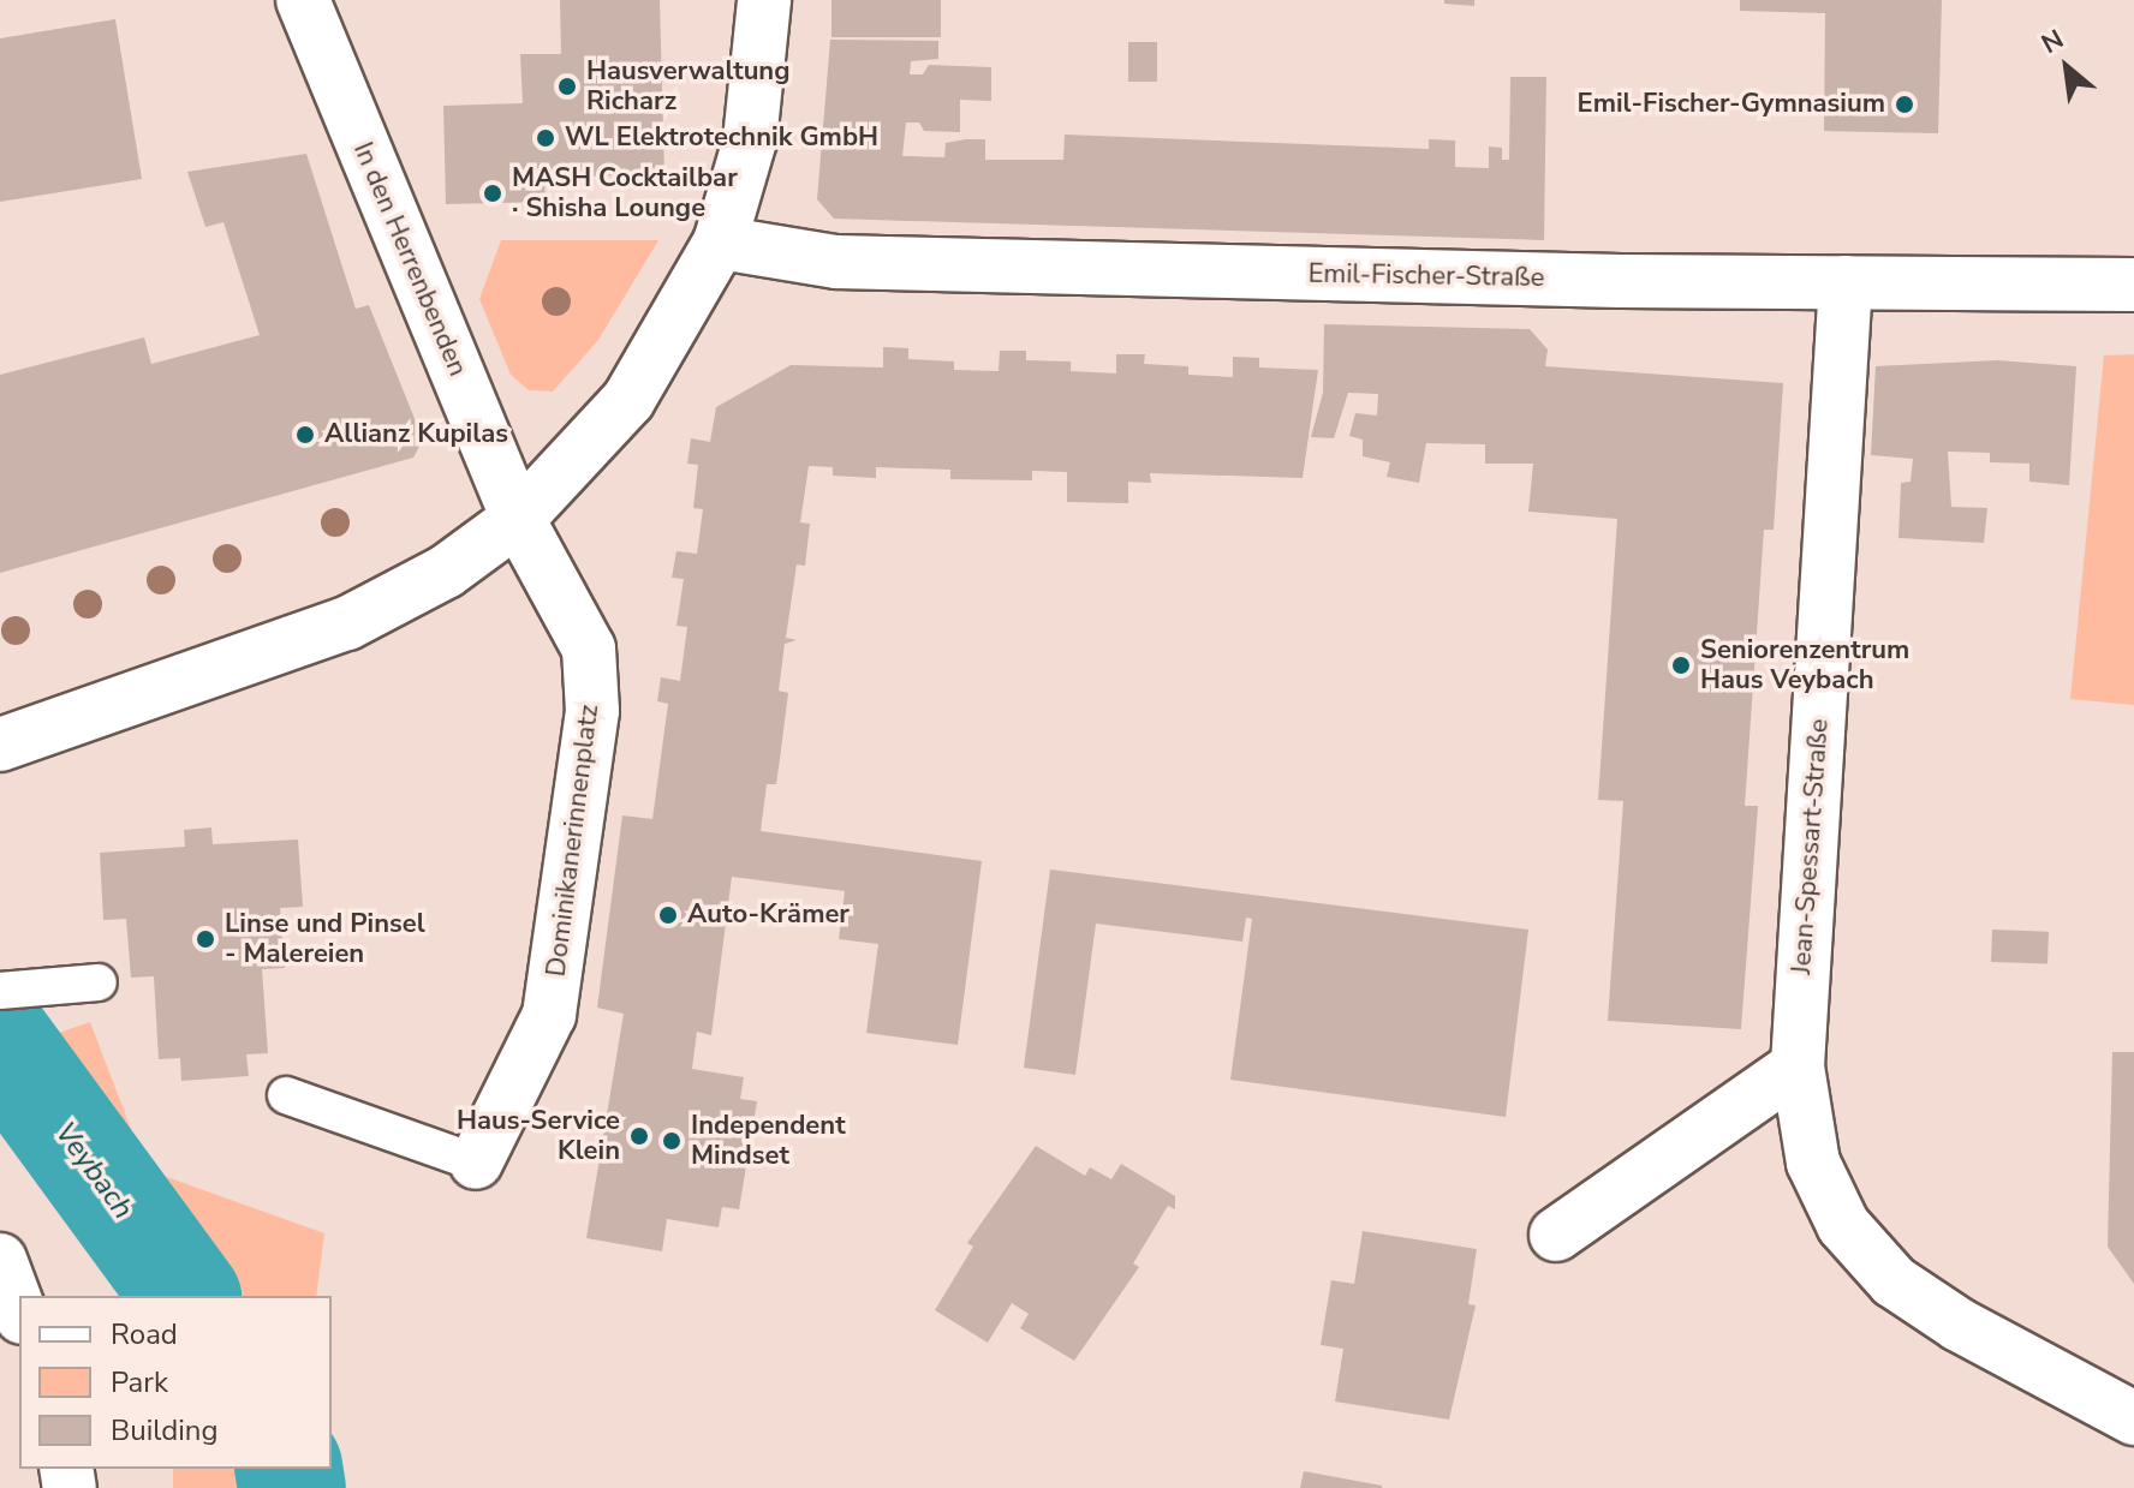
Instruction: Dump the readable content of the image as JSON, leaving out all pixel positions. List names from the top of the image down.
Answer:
{
  "streets": {
    "street": [
      "In den Herrenbenden",
      "Emil-Fischer-Straße",
      "Dominikanerinnenplatz",
      "Jean-Spessart-Straße"
    ]
  },
  "crossings": [
    ["In den Herrenbenden", "Dominikanerinnenplatz"],
    ["Emil-Fischer-Straße", "Jean-Spessart-Straße"]
  ],
  "water": ["Veybach"],
  "places": [
    "Hausverwaltung Richarz",
    "Emil-Fischer-Gymnasium",
    "WL Elektrotechnik GmbH",
    "MASH Cocktailbar · Shisha Lounge",
    "Allianz Kupilas",
    "Seniorenzentrum Haus Veybach",
    "Auto-Krämer",
    "Linse und Pinsel - Malereien",
    "Haus-Service Klein",
    "Independent Mindset"
  ],
  "legend": ["Road", "Park", "Building"],
  "north": "top left"
}
